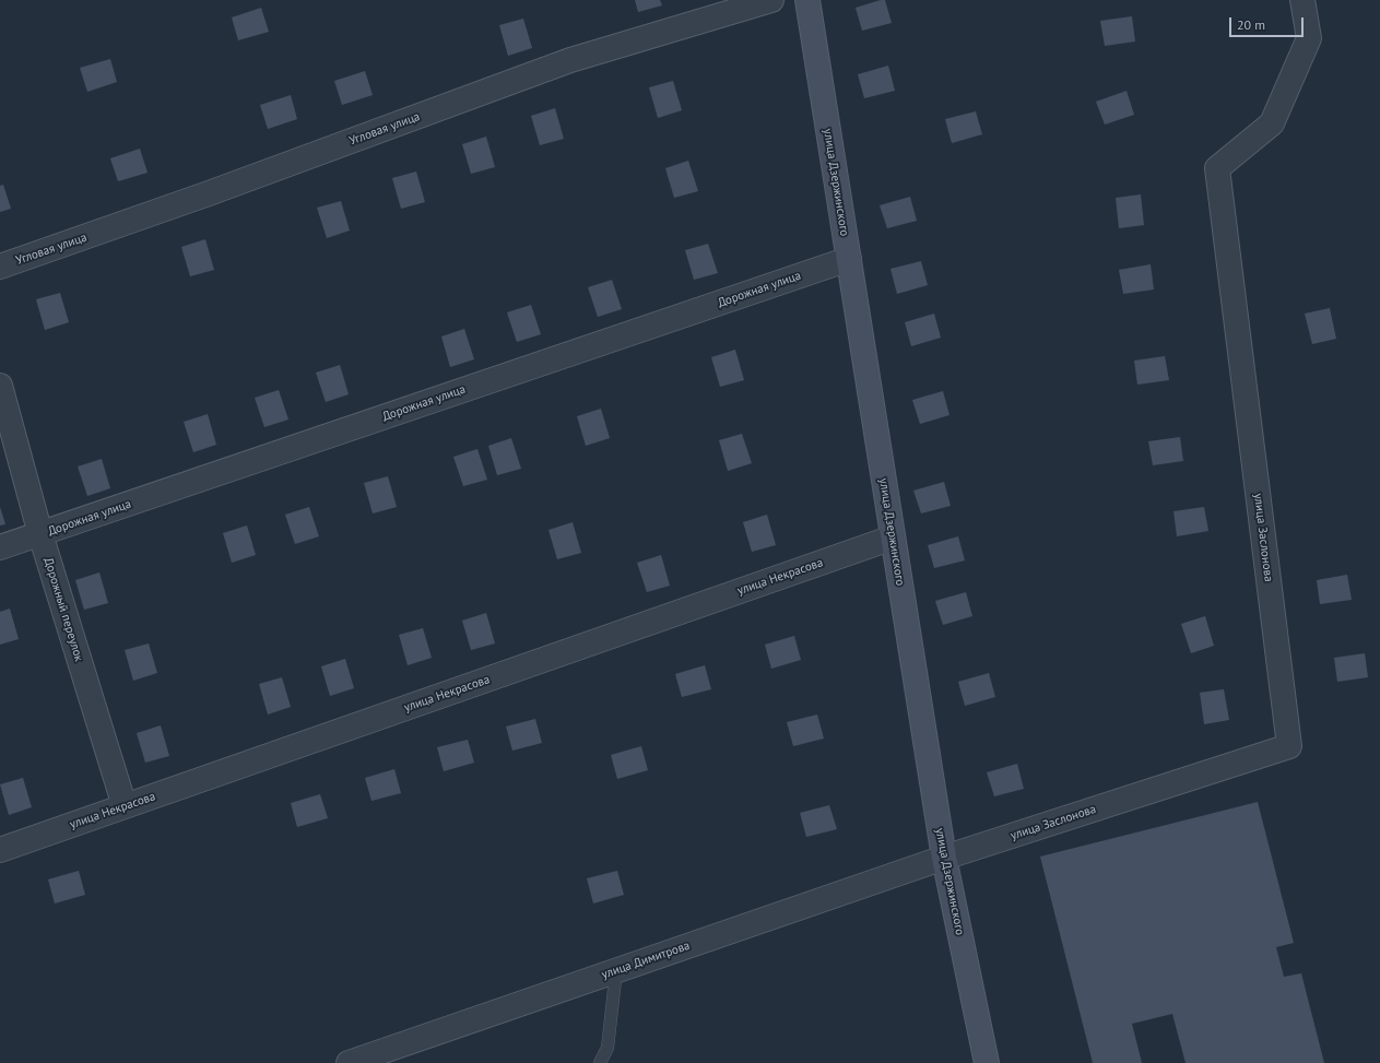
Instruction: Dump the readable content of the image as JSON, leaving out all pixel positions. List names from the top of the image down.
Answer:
{
  "streets": {
    "main road": ["улица Дзержинского"],
    "street": [
      "Угловая улица",
      "Дорожная улица",
      "улица Заслонова",
      "улица Некрасова",
      "Дорожный переулок",
      "улица Димитрова"
    ]
  },
  "crossings": [
    ["улица Дзержинского", "Дорожная улица"],
    ["улица Дзержинского", "улица Заслонова"],
    ["улица Дзержинского", "улица Некрасова"],
    ["улица Дзержинского", "улица Димитрова"],
    ["Дорожная улица", "Дорожный переулок"],
    ["улица Заслонова", "улица Димитрова"],
    ["улица Некрасова", "Дорожный переулок"]
  ],
  "scale_bar": "20 m"
}
